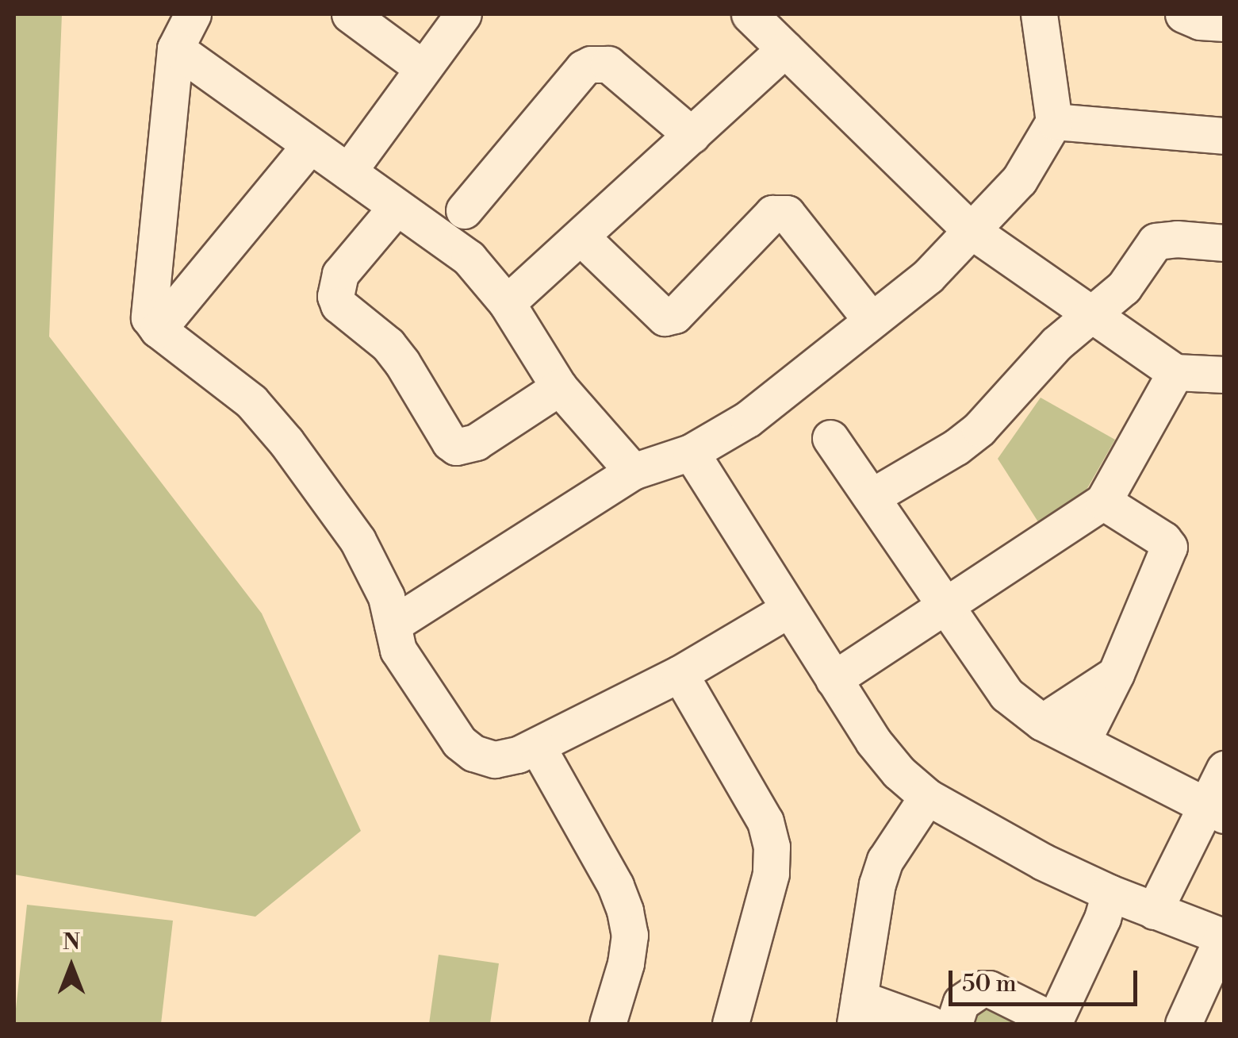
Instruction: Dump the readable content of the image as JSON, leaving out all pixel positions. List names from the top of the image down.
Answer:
{
  "scale_bar": "50 m",
  "north": "top"
}
